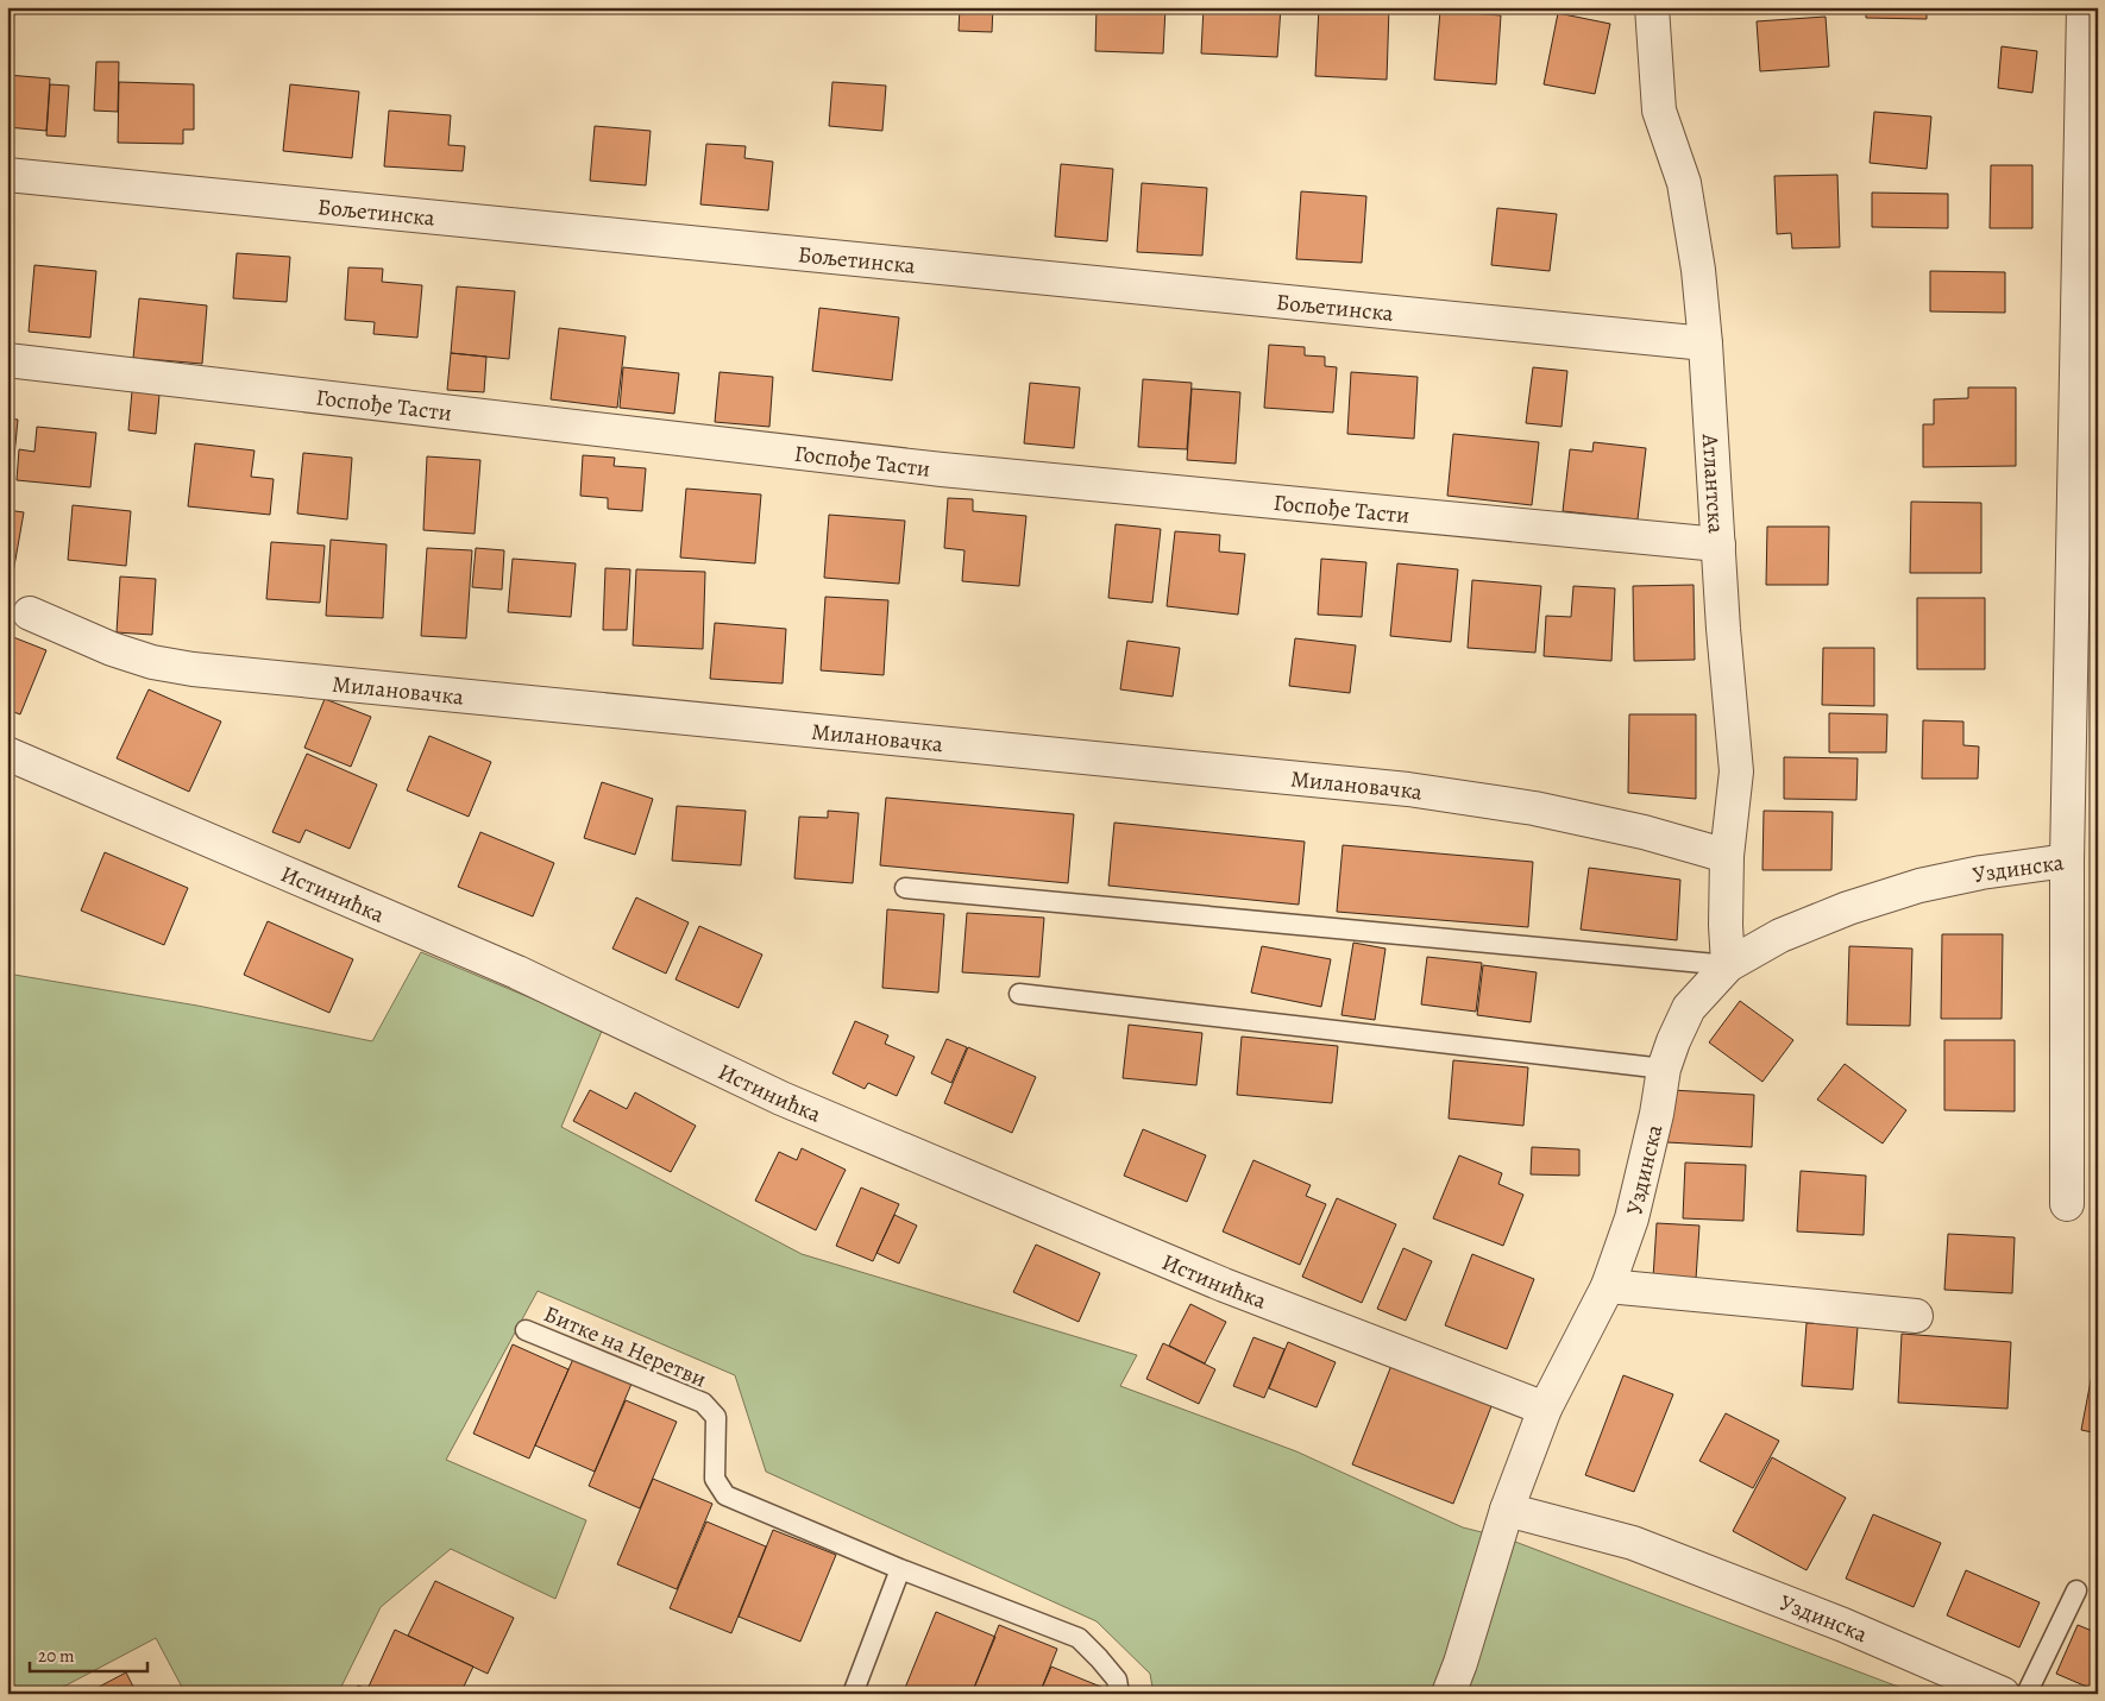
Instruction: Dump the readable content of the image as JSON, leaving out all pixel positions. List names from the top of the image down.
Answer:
{
  "streets": {
    "street": [
      "Бољетинска",
      "Госпође Тасти",
      "Атлантска",
      "Милановачка",
      "Уздинска",
      "Истинићка"
    ],
    "lane": ["Битке на Неретви"]
  },
  "crossings": [
    ["Бољетинска", "Атлантска"],
    ["Госпође Тасти", "Атлантска"],
    ["Атлантска", "Милановачка"],
    ["Атлантска", "Уздинска"],
    ["Уздинска", "Истинићка"]
  ],
  "scale_bar": "20 m"
}
